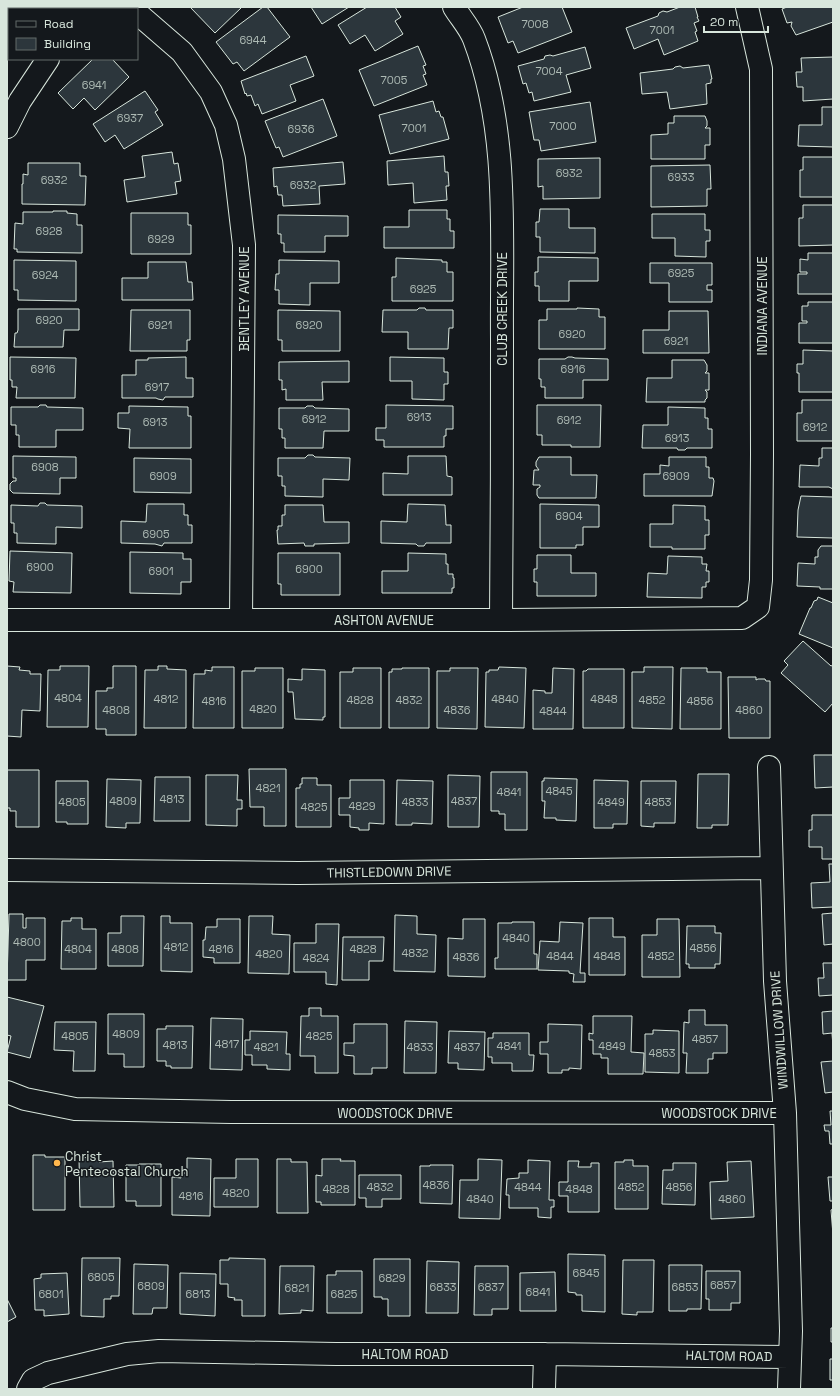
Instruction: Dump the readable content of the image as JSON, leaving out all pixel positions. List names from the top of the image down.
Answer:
{
  "streets": {
    "street": [
      "BENTLEY AVENUE",
      "INDIANA AVENUE",
      "CLUB CREEK DRIVE",
      "ASHTON AVENUE",
      "THISTLEDOWN DRIVE",
      "WINDWILLOW DRIVE",
      "WOODSTOCK DRIVE",
      "HALTOM ROAD"
    ]
  },
  "crossings": [
    ["BENTLEY AVENUE", "ASHTON AVENUE"],
    ["INDIANA AVENUE", "ASHTON AVENUE"],
    ["CLUB CREEK DRIVE", "ASHTON AVENUE"],
    ["THISTLEDOWN DRIVE", "WINDWILLOW DRIVE"],
    ["WINDWILLOW DRIVE", "WOODSTOCK DRIVE"],
    ["WINDWILLOW DRIVE", "HALTOM ROAD"]
  ],
  "places": ["Christ Pentecostal Church"],
  "house_numbers": [
    "7008",
    "7001",
    "6944",
    "7004",
    "7005",
    "6941",
    "6937",
    "7000",
    "7001",
    "6936",
    "6932",
    "6933",
    "6932",
    "6932",
    "6928",
    "6929",
    "6925",
    "6924",
    "6925",
    "6920",
    "6921",
    "6920",
    "6920",
    "6921",
    "6916",
    "6916",
    "6917",
    "6913",
    "6912",
    "6912",
    "6913",
    "6912",
    "6913",
    "6908",
    "6909",
    "6909",
    "6904",
    "6905",
    "6900",
    "6900",
    "6901",
    "4804",
    "4812",
    "4840",
    "4848",
    "4828",
    "4832",
    "4852",
    "4816",
    "4856",
    "4820",
    "4808",
    "4836",
    "4860",
    "4844",
    "4821",
    "4845",
    "4841",
    "4813",
    "4809",
    "4837",
    "4805",
    "4833",
    "4849",
    "4853",
    "4829",
    "4825",
    "4840",
    "4800",
    "4812",
    "4856",
    "4804",
    "4808",
    "4816",
    "4828",
    "4832",
    "4820",
    "4844",
    "4848",
    "4852",
    "4836",
    "4824",
    "4809",
    "4805",
    "4825",
    "4857",
    "4817",
    "4813",
    "4841",
    "4849",
    "4821",
    "4833",
    "4837",
    "4853",
    "4836",
    "4832",
    "4844",
    "4852",
    "4856",
    "4828",
    "4848",
    "4820",
    "4816",
    "4840",
    "4860",
    "6845",
    "6805",
    "6829",
    "6857",
    "6809",
    "6833",
    "6837",
    "6853",
    "6821",
    "6841",
    "6801",
    "6813",
    "6825"
  ],
  "legend": ["Road", "Building"],
  "scale_bar": "20 m"
}
